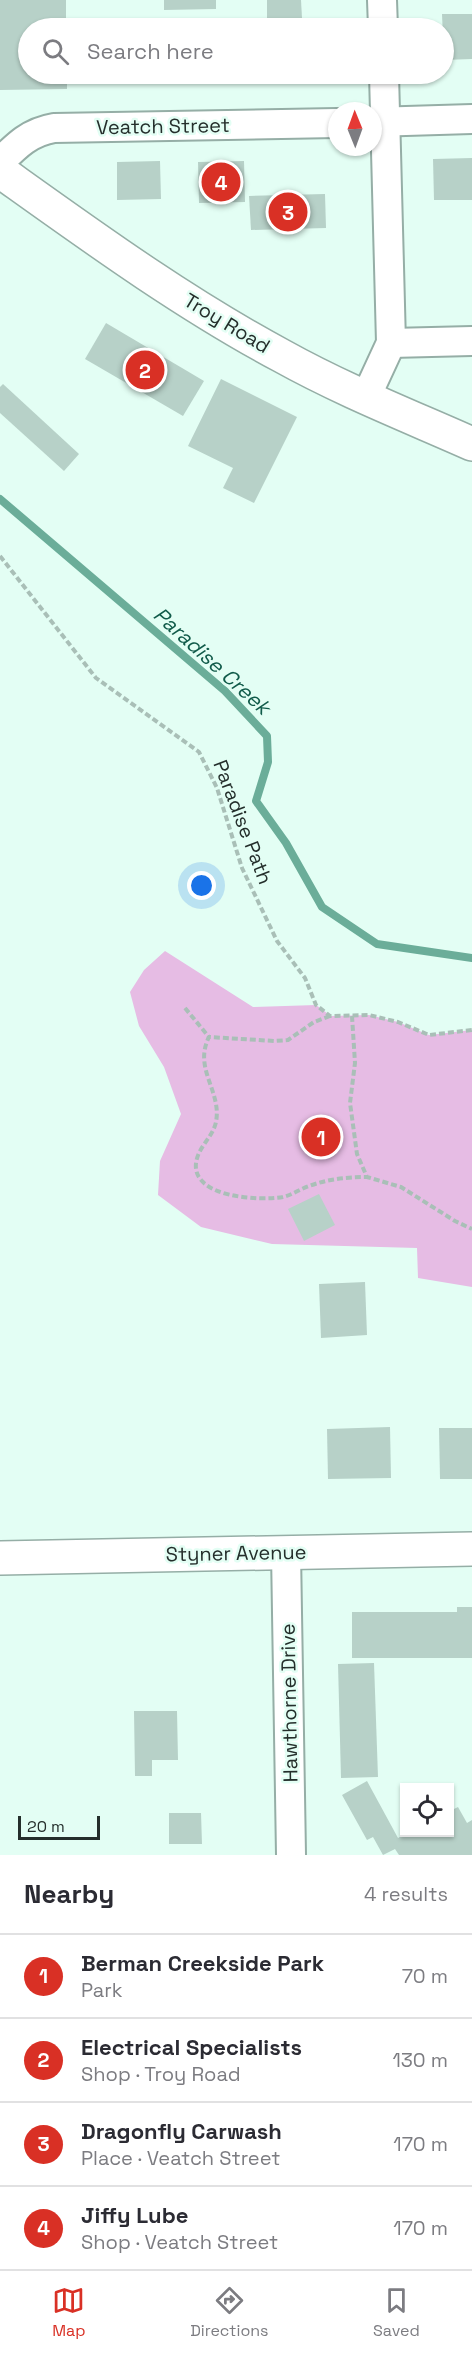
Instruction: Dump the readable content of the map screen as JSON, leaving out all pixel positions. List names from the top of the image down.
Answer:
{
  "streets": {
    "main road": ["Troy Road", "Styner Avenue"],
    "street": ["Veatch Street", "Hawthorne Drive"],
    "path": ["Paradise Path"]
  },
  "crossings": [
    ["Styner Avenue", "Hawthorne Drive"]
  ],
  "water": ["Paradise Creek"],
  "scale_bar": "20 m",
  "north": "top",
  "page": {
    "search": "Search here",
    "pins": [
      "4",
      "3",
      "2",
      "1"
    ],
    "scale": "20 m",
    "heading": ["Nearby", "4 results"],
    "list": [
      {
        "mark": "1",
        "name": "Berman Creekside Park",
        "note": "Park",
        "value": "70 m"
      },
      {
        "mark": "2",
        "name": "Electrical Specialists",
        "note": "Shop · Troy Road",
        "value": "130 m"
      },
      {
        "mark": "3",
        "name": "Dragonfly Carwash",
        "note": "Place · Veatch Street",
        "value": "170 m"
      },
      {
        "mark": "4",
        "name": "Jiffy Lube",
        "note": "Shop · Veatch Street",
        "value": "170 m"
      }
    ],
    "nav": ["Map", "Directions", "Saved"]
  }
}
